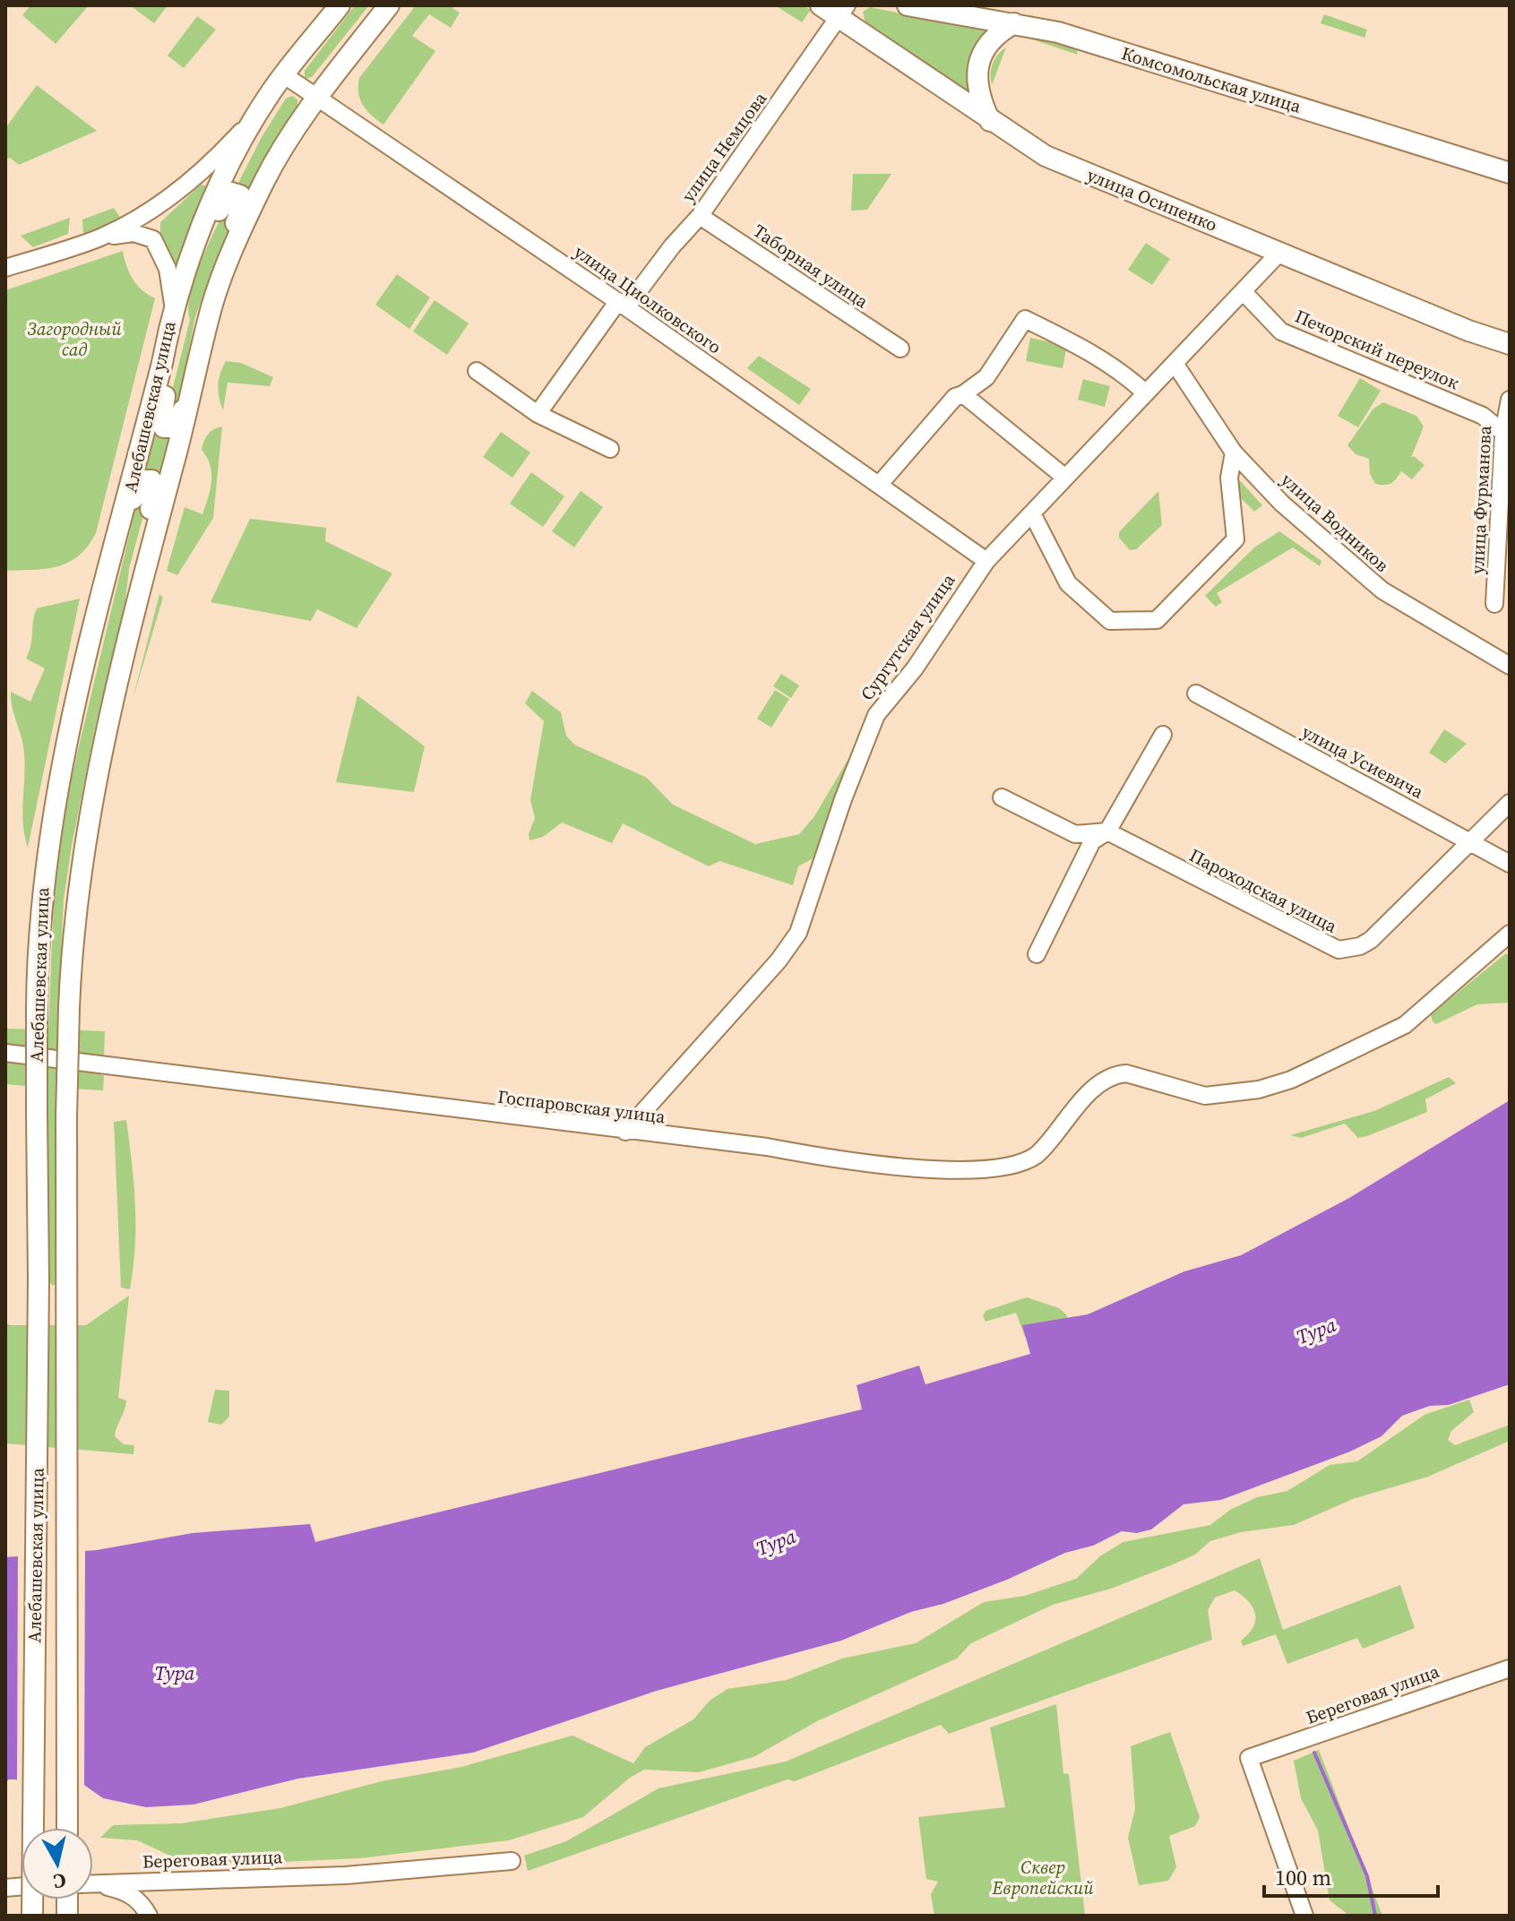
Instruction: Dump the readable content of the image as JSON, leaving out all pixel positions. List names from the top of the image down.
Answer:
{
  "streets": {
    "main road": ["Комсомольская улица", "улица Осипенко", "Алебашевская улица"],
    "street": [
      "улица Немцова",
      "Таборная улица",
      "улица Циолковского",
      "Печорский переулок",
      "улица Фурманова",
      "улица Водников",
      "Сургутская улица",
      "улица Усиевича",
      "Пароходская улица",
      "Госпаровская улица",
      "Береговая улица"
    ]
  },
  "crossings": [
    ["улица Немцова", "улица Осипенко"],
    ["улица Немцова", "Таборная улица"],
    ["улица Немцова", "улица Циолковского"],
    ["улица Осипенко", "Сургутская улица"],
    ["улица Циолковского", "Алебашевская улица"],
    ["улица Циолковского", "Сургутская улица"],
    ["Печорский переулок", "улица Фурманова"],
    ["Печорский переулок", "Сургутская улица"],
    ["улица Водников", "Сургутская улица"],
    ["Сургутская улица", "Госпаровская улица"],
    ["улица Усиевича", "Пароходская улица"]
  ],
  "water": ["Тура"],
  "parks": ["Загородный сад", "Сквер Европейский"],
  "scale_bar": "100 m",
  "north": "bottom"
}
